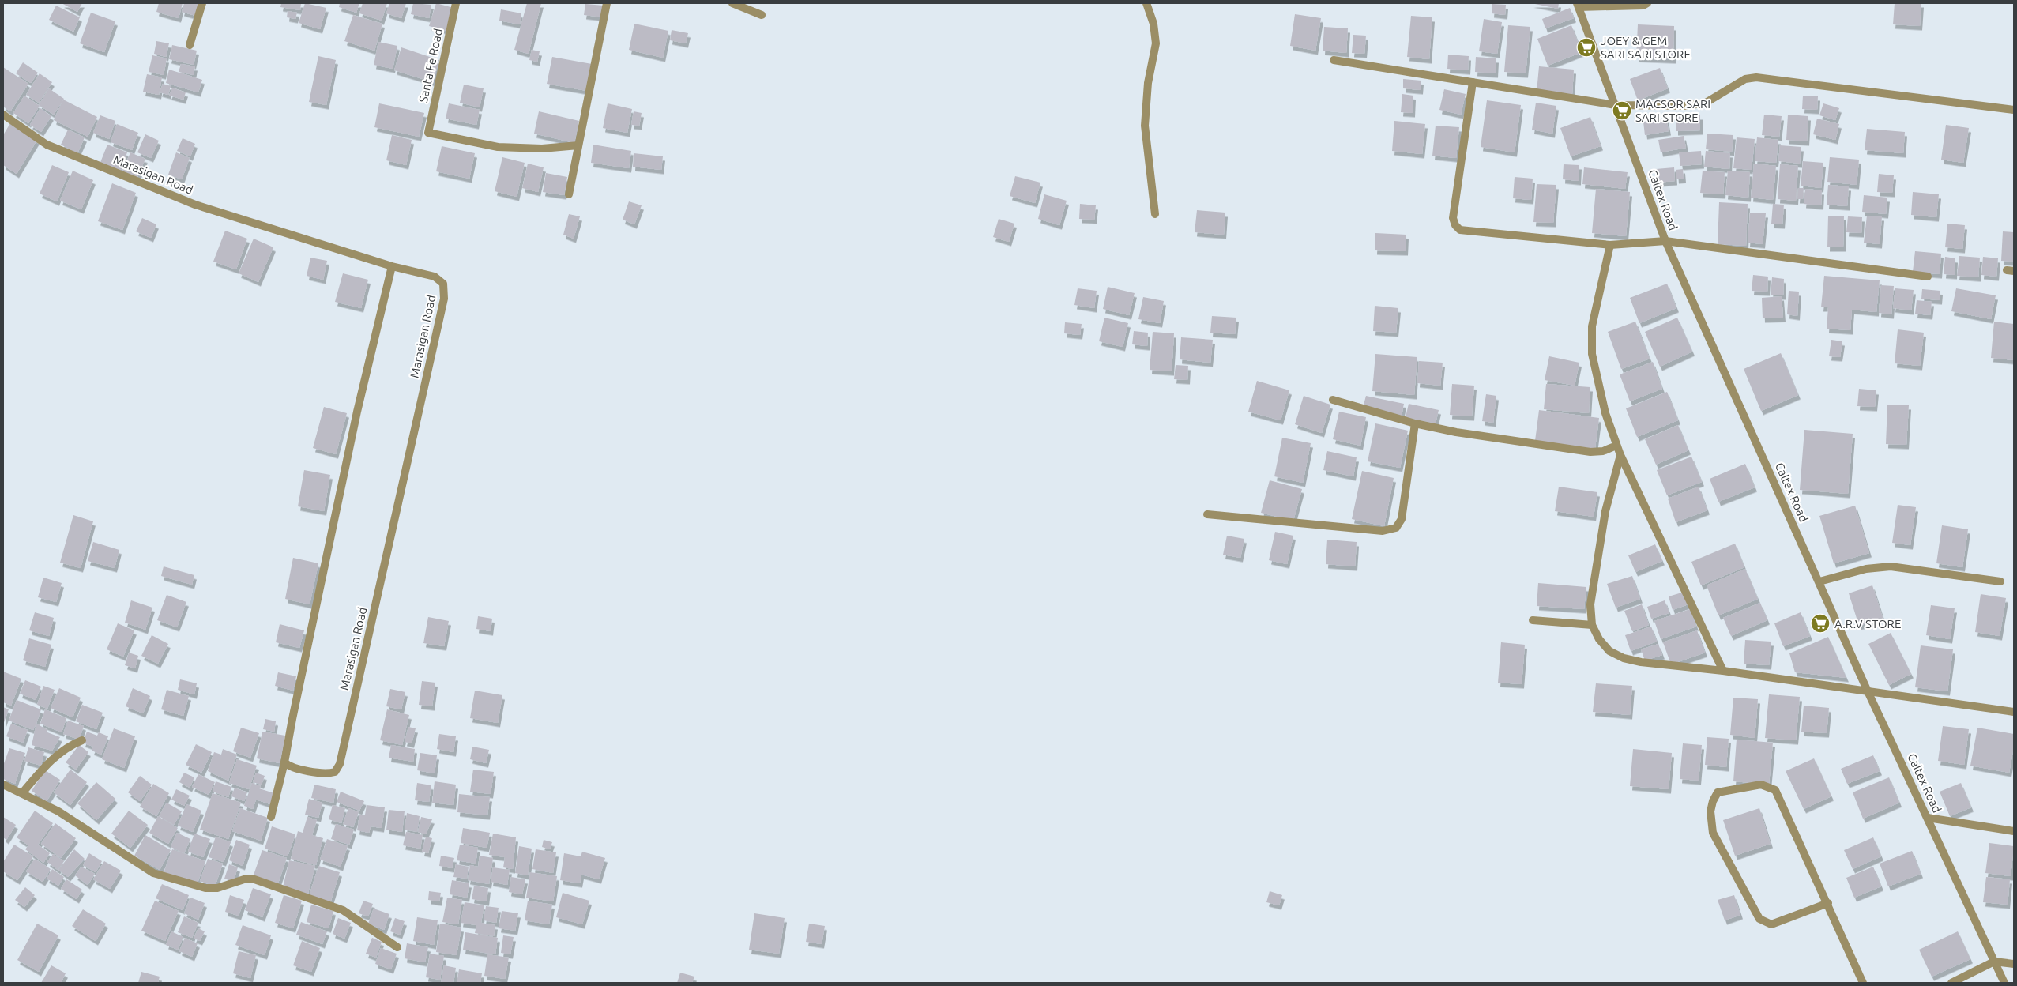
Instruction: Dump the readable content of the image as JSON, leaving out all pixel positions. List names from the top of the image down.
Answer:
{
  "streets": {
    "street": ["Santa Fe Road", "Marasigan Road", "Caltex Road"]
  },
  "places": {
    "supermarket": ["JOEY & GEM SARI SARI STORE", "MACSOR SARI SARI STORE", "A.R.V STORE"]
  }
}
